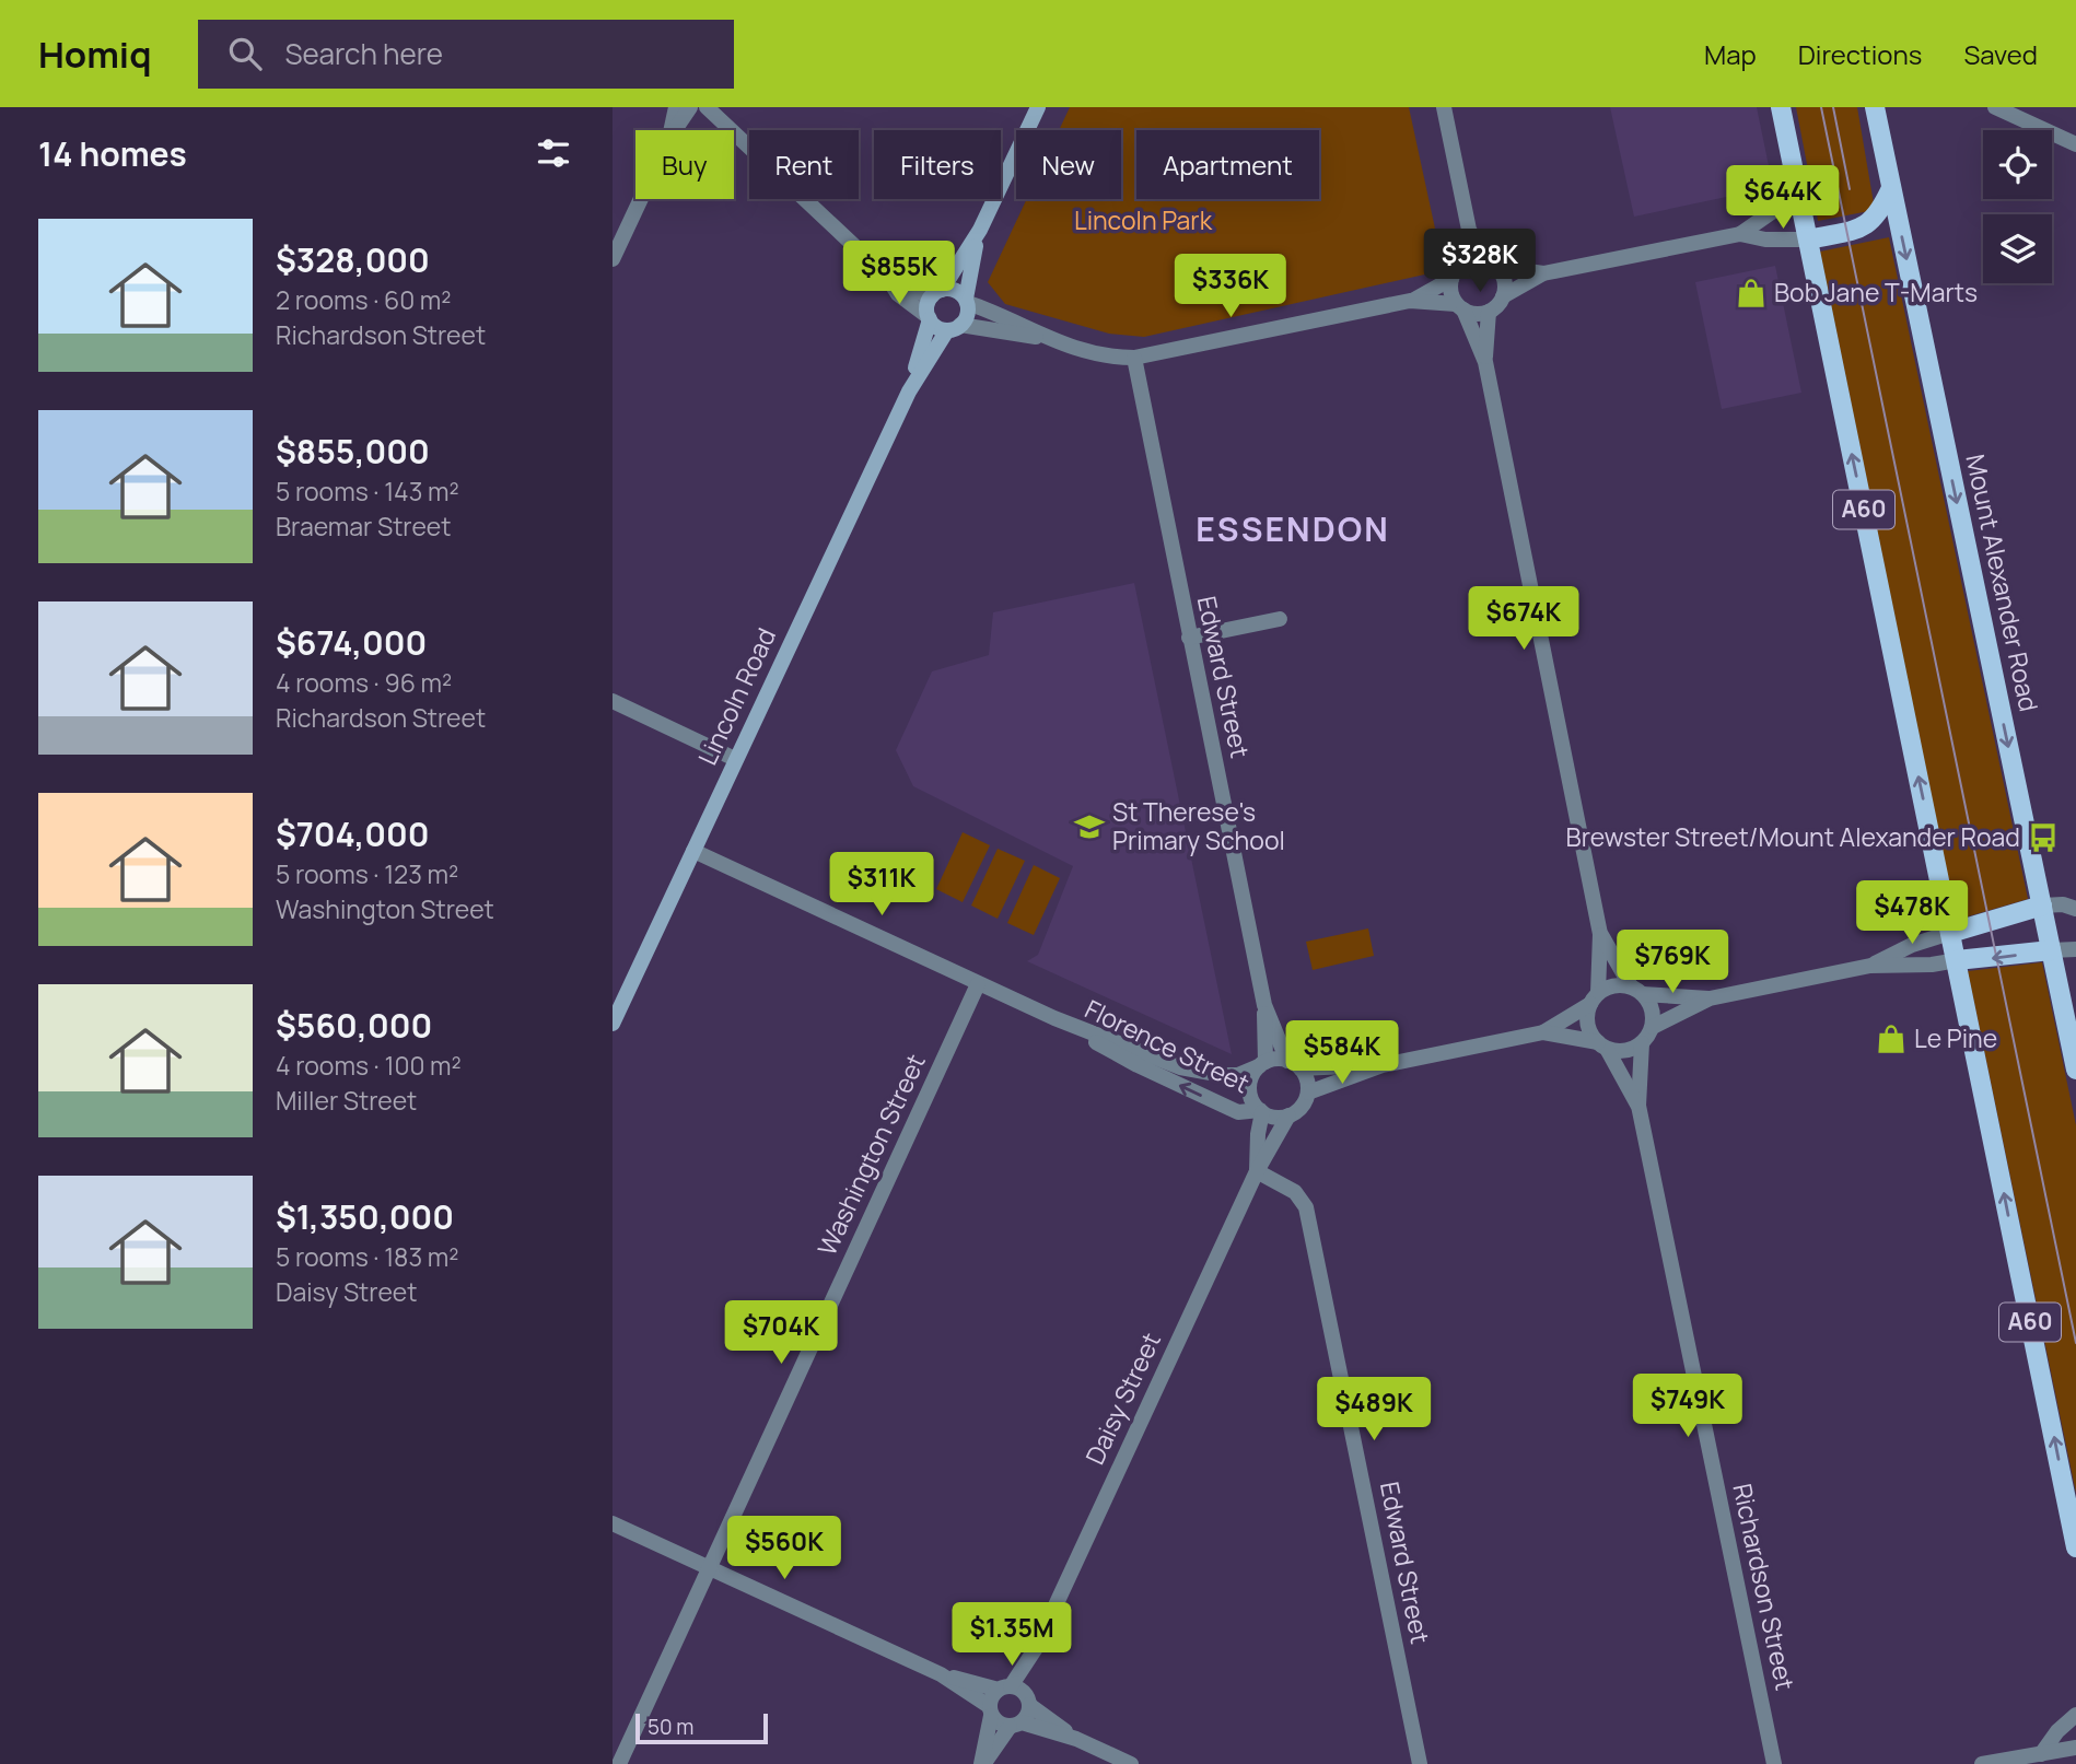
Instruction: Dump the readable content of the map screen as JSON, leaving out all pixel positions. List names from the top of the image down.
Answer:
{
  "streets": {
    "main road": ["A60", "Mount Alexander Road", "Lincoln Road"],
    "street": [
      "Edward Street",
      "Florence Street",
      "Washington Street",
      "Daisy Street",
      "Richardson Street"
    ]
  },
  "crossings": [
    ["Edward Street", "Florence Street"],
    ["Edward Street", "Daisy Street"],
    ["Lincoln Road", "Florence Street"],
    ["Florence Street", "Washington Street"],
    ["Florence Street", "Daisy Street"]
  ],
  "districts": ["ESSENDON"],
  "parks": ["Lincoln Park"],
  "places": {
    "shop": ["Bob Jane T-Marts", "Le Pine"],
    "school or university": ["St Therese's Primary School"],
    "bus stop": ["Brewster Street/Mount Alexander Road"]
  },
  "scale_bar": "50 m",
  "page": {
    "header": "Homiq",
    "search": "Search here",
    "nav": ["Map", "Directions", "Saved"],
    "heading": "14 homes",
    "chip": [
      "Buy",
      "Rent",
      "Filters",
      "New",
      "Apartment"
    ],
    "price": [
      "$644K",
      "$328K",
      "$855K",
      "$336K",
      "$674K",
      "$311K",
      "$478K",
      "$769K",
      "$584K",
      "$704K",
      "$749K",
      "$489K",
      "$560K",
      "$1.35M"
    ],
    "list": [
      {
        "name": "$328,000",
        "note": "2 rooms · 60 m² · Richardson Street"
      },
      {
        "name": "$855,000",
        "note": "5 rooms · 143 m² · Braemar Street"
      },
      {
        "name": "$674,000",
        "note": "4 rooms · 96 m² · Richardson Street"
      },
      {
        "name": "$704,000",
        "note": "5 rooms · 123 m² · Washington Street"
      },
      {
        "name": "$560,000",
        "note": "4 rooms · 100 m² · Miller Street"
      },
      {
        "name": "$1,350,000",
        "note": "5 rooms · 183 m² · Daisy Street"
      }
    ],
    "scale": "50 m"
  }
}
